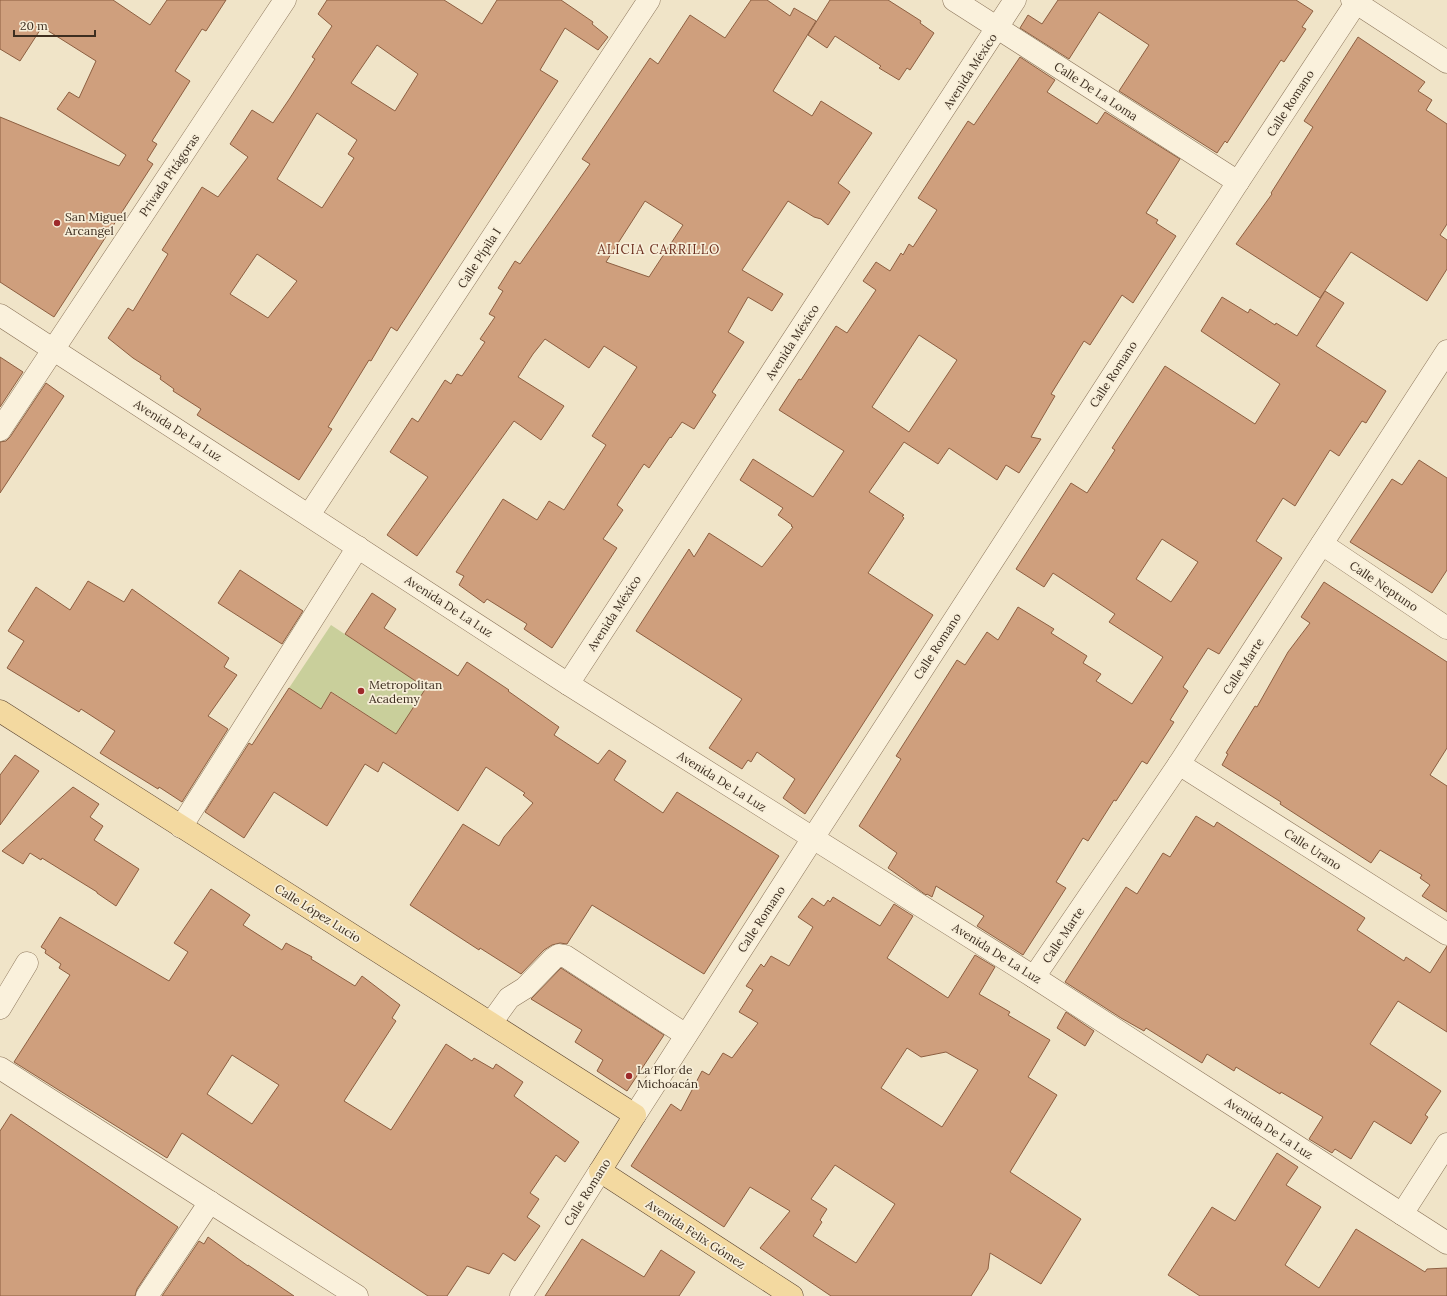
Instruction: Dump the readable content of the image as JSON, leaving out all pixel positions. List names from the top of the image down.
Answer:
{
  "streets": {
    "main road": ["Calle Romano", "Calle López Lucio", "Avenida Felix Gómez"],
    "street": [
      "Avenida México",
      "Calle De La Loma",
      "Privada Pitágoras",
      "Calle Pípila I",
      "Avenida De La Luz",
      "Calle Neptuno",
      "Calle Marte",
      "Calle Urano"
    ]
  },
  "crossings": [
    ["Avenida México", "Calle De La Loma"],
    ["Avenida México", "Avenida De La Luz"],
    ["Calle De La Loma", "Calle Romano"],
    ["Calle Romano", "Avenida De La Luz"],
    ["Calle Romano", "Calle López Lucio"],
    ["Calle Romano", "Avenida Felix Gómez"],
    ["Privada Pitágoras", "Avenida De La Luz"],
    ["Calle Pípila I", "Avenida De La Luz"],
    ["Avenida De La Luz", "Calle Marte"],
    ["Calle Neptuno", "Calle Marte"],
    ["Calle Marte", "Calle Urano"]
  ],
  "districts": ["ALICIA CARRILLO"],
  "places": ["San Miguel Arcangel", "Metropolitan Academy", "La Flor de Michoacán"],
  "scale_bar": "20 m"
}
